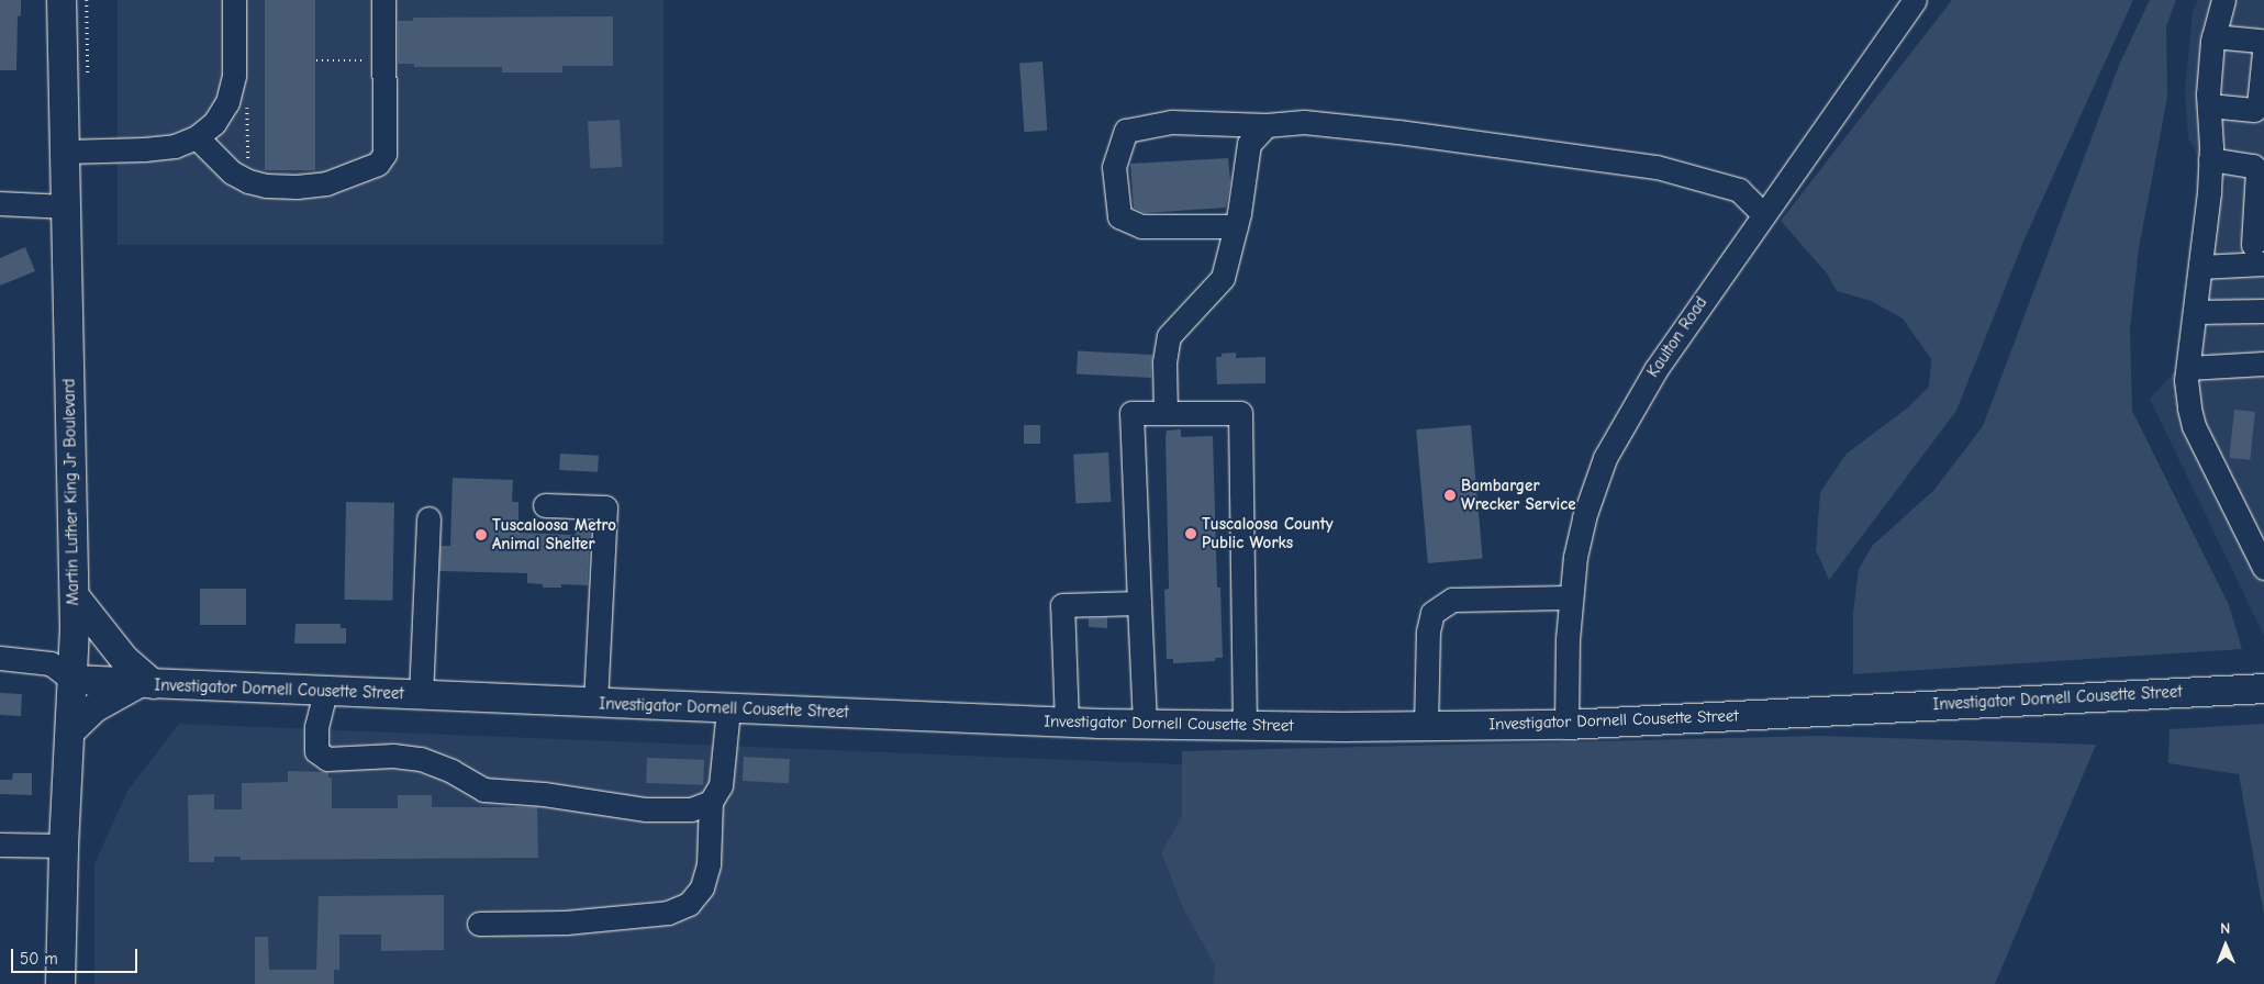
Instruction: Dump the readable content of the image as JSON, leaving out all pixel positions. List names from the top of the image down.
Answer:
{
  "streets": {
    "main road": ["Martin Luther King Jr Boulevard", "Investigator Dornell Cousette Street"],
    "street": ["Kaulton Road"]
  },
  "crossings": [
    ["Kaulton Road", "Investigator Dornell Cousette Street"],
    ["Martin Luther King Jr Boulevard", "Investigator Dornell Cousette Street"]
  ],
  "places": ["Bambarger Wrecker Service", "Tuscaloosa County Public Works", "Tuscaloosa Metro Animal Shelter"],
  "scale_bar": "50 m",
  "north": "top"
}
